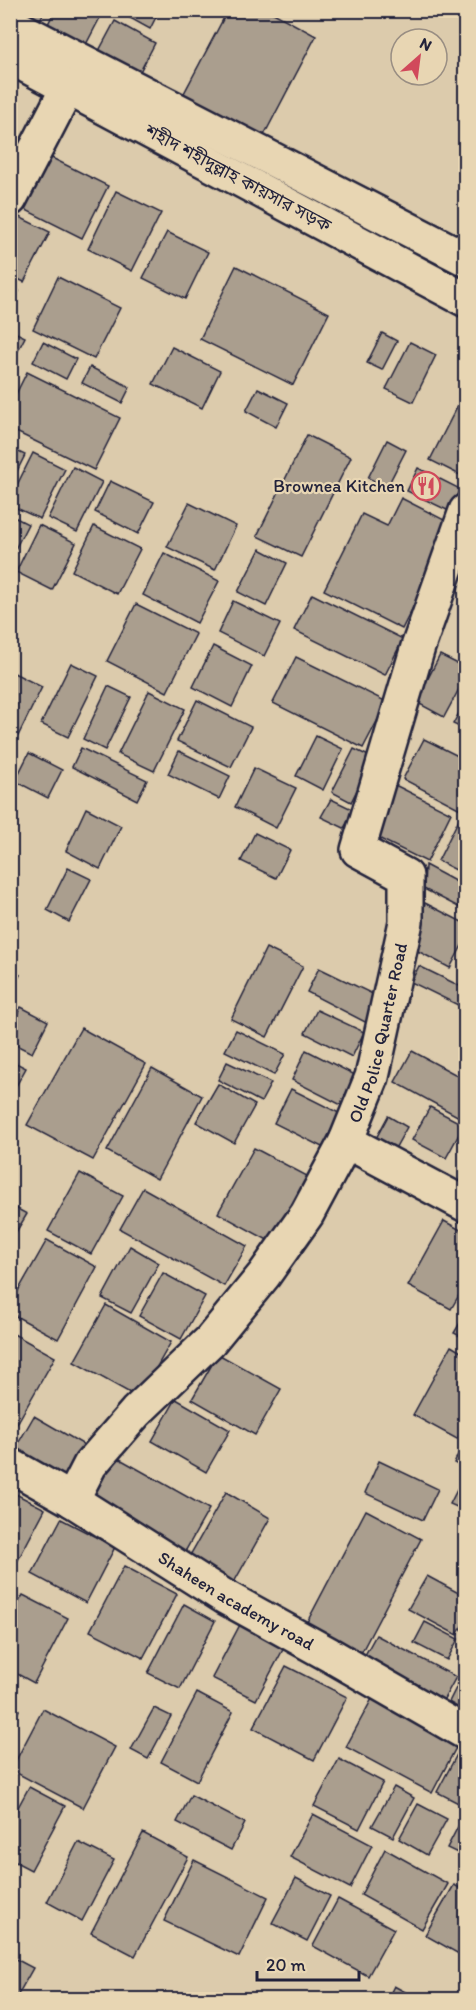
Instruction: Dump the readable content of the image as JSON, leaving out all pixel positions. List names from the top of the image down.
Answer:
{
  "streets": {
    "street": ["শহীদ শহীদুল্লাহ কায়সার সড়ক", "Old Police Quarter Road", "Shaheen academy road"]
  },
  "crossings": [
    ["Old Police Quarter Road", "Shaheen academy road"]
  ],
  "places": {
    "restaurant": ["Brownea Kitchen"]
  },
  "scale_bar": "20 m",
  "north": "top right"
}
